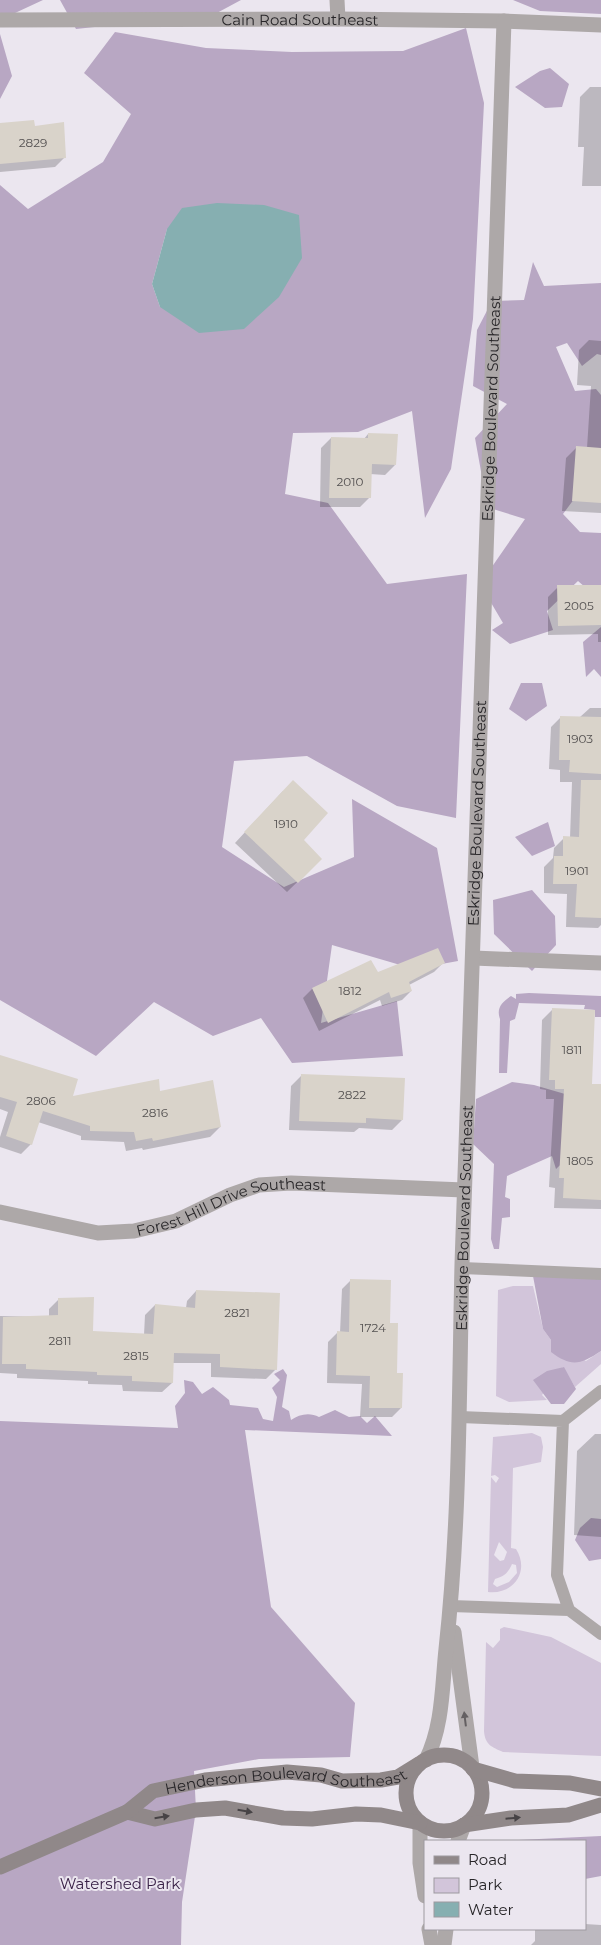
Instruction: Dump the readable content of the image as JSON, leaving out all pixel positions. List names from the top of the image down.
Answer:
{
  "streets": {
    "main road": ["Henderson Boulevard Southeast"],
    "street": ["Cain Road Southeast", "Eskridge Boulevard Southeast", "Forest Hill Drive Southeast"]
  },
  "crossings": [
    ["Cain Road Southeast", "Eskridge Boulevard Southeast"],
    ["Eskridge Boulevard Southeast", "Forest Hill Drive Southeast"],
    ["Eskridge Boulevard Southeast", "Henderson Boulevard Southeast"]
  ],
  "parks": ["Watershed Park"],
  "house_numbers": [
    "2829",
    "2010",
    "2005",
    "1903",
    "1910",
    "1901",
    "1812",
    "1811",
    "2822",
    "2806",
    "2816",
    "1805",
    "2821",
    "1724",
    "2811",
    "2815"
  ],
  "legend": ["Road", "Park", "Water"]
}
